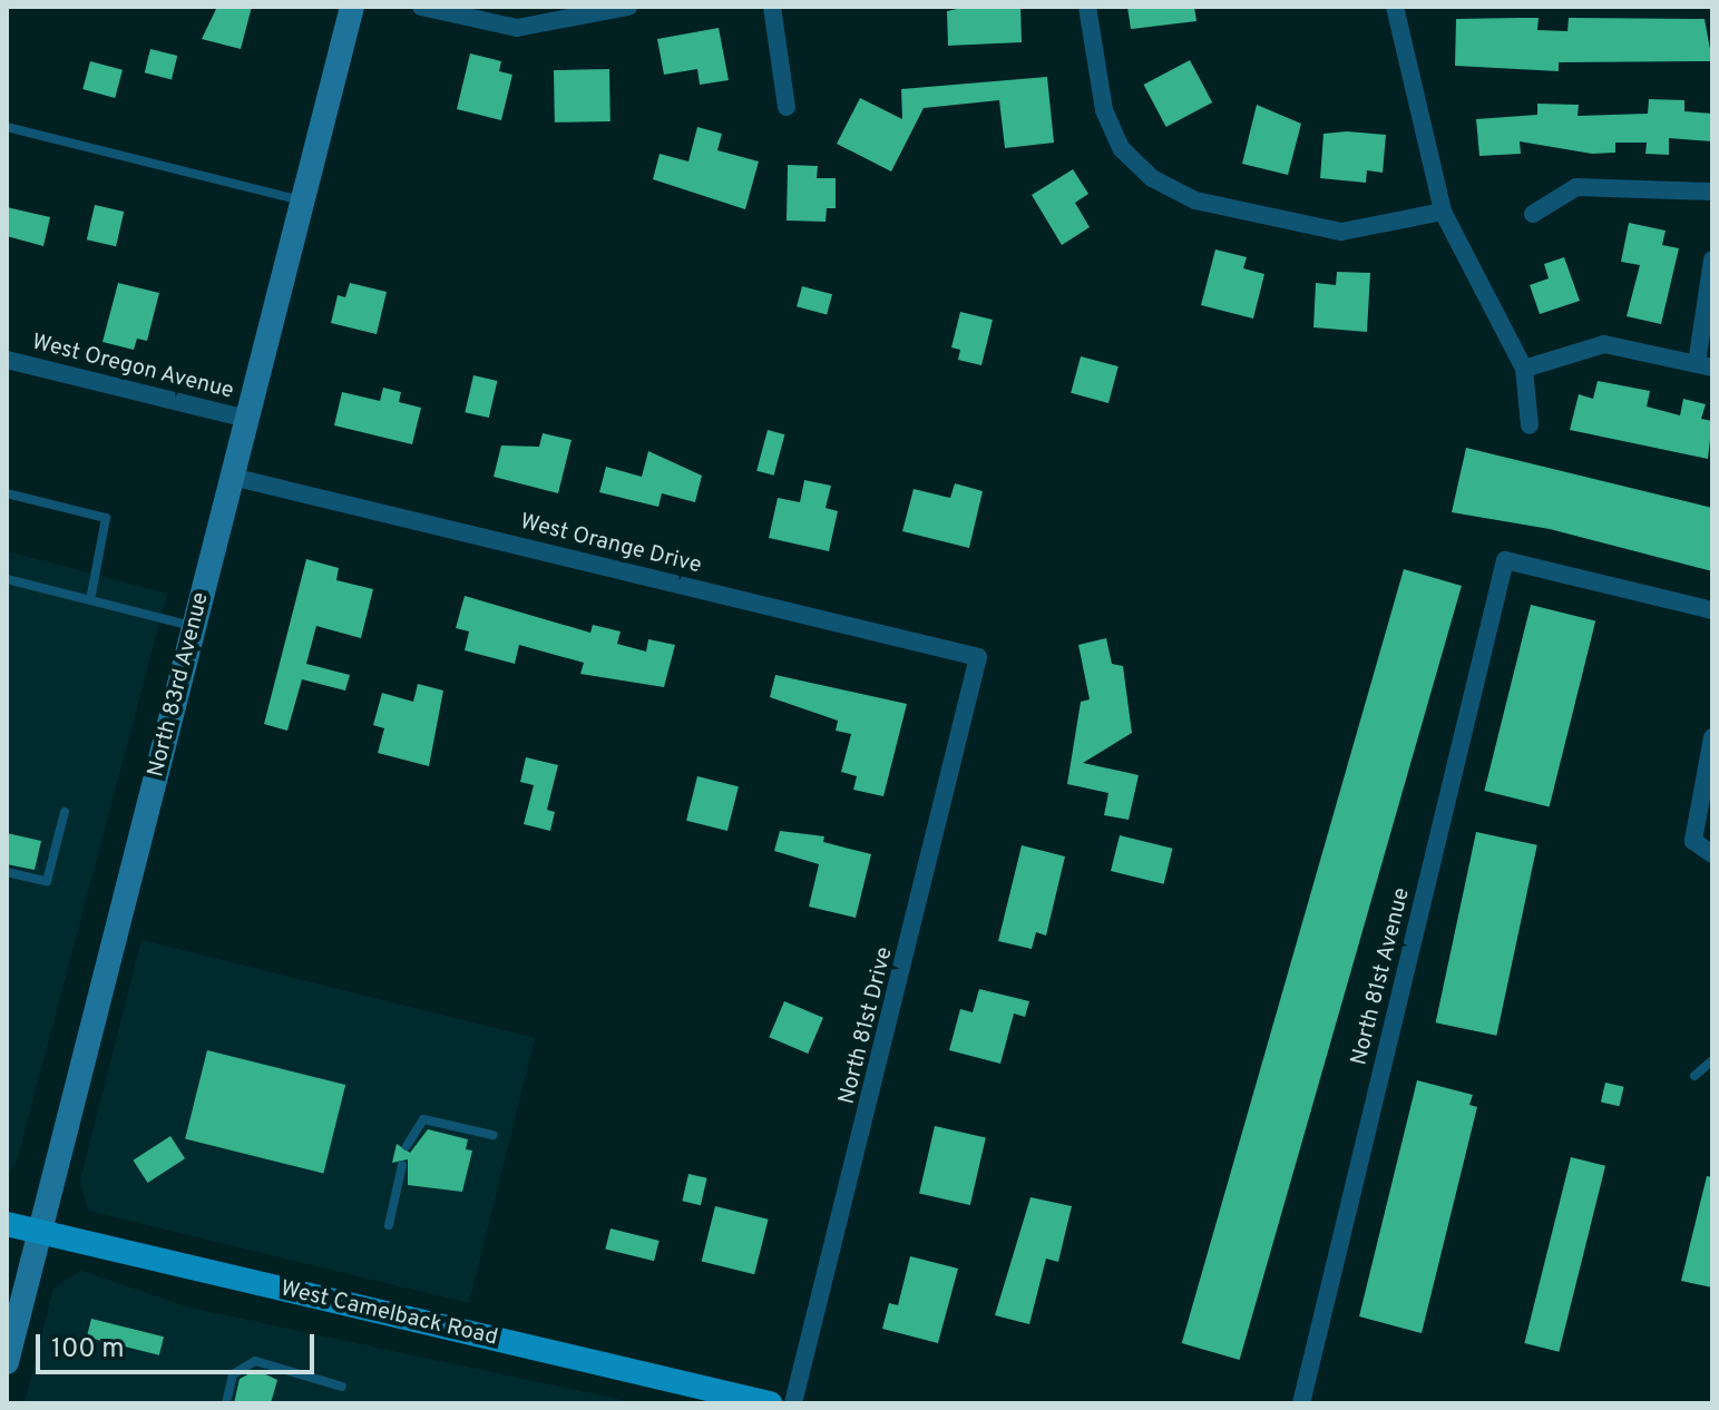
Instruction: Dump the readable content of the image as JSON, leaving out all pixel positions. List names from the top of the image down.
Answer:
{
  "streets": {
    "main road": ["North 83rd Avenue", "West Camelback Road"],
    "street": [
      "West Oregon Avenue",
      "West Orange Drive",
      "North 81st Avenue",
      "North 81st Drive"
    ]
  },
  "crossings": [
    ["West Oregon Avenue", "North 83rd Avenue"],
    ["West Orange Drive", "North 83rd Avenue"],
    ["West Orange Drive", "North 81st Drive"],
    ["North 83rd Avenue", "West Camelback Road"]
  ],
  "scale_bar": "100 m"
}
